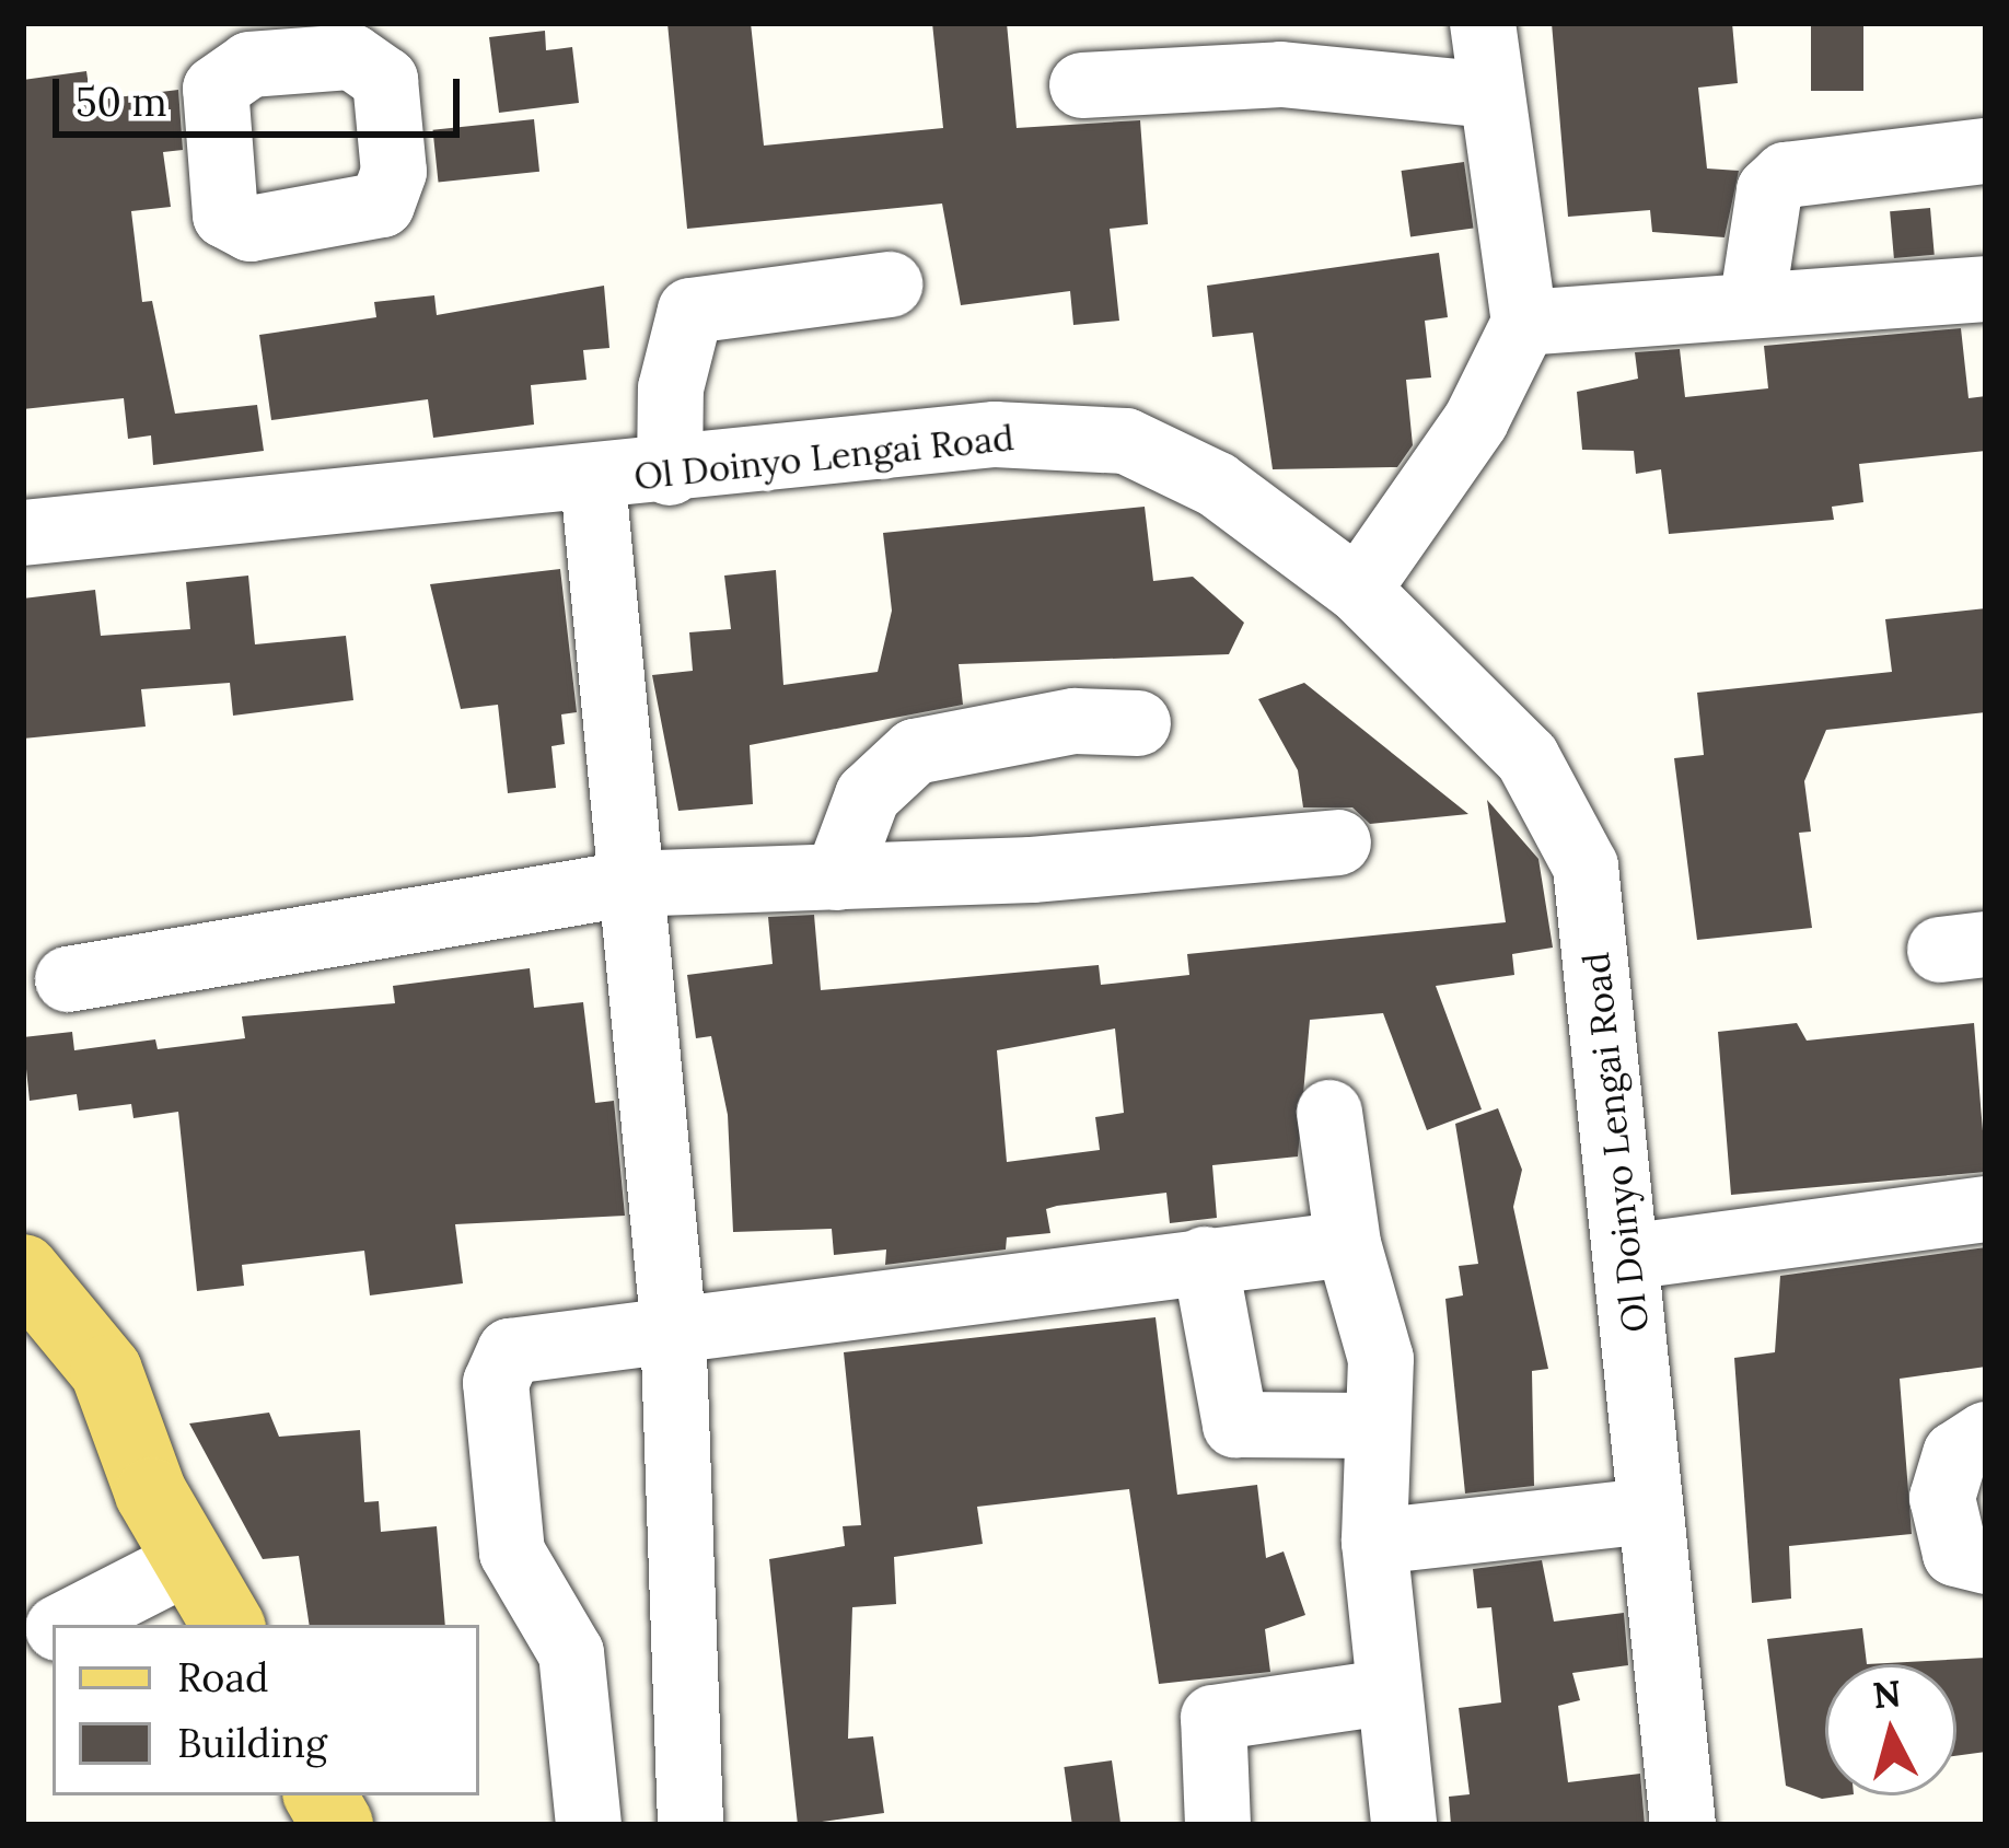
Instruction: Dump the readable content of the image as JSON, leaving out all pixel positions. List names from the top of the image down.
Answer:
{
  "streets": {
    "street": ["Ol Doinyo Lengai Road"]
  },
  "legend": ["Road", "Building"],
  "scale_bar": "50 m",
  "north": "top"
}
